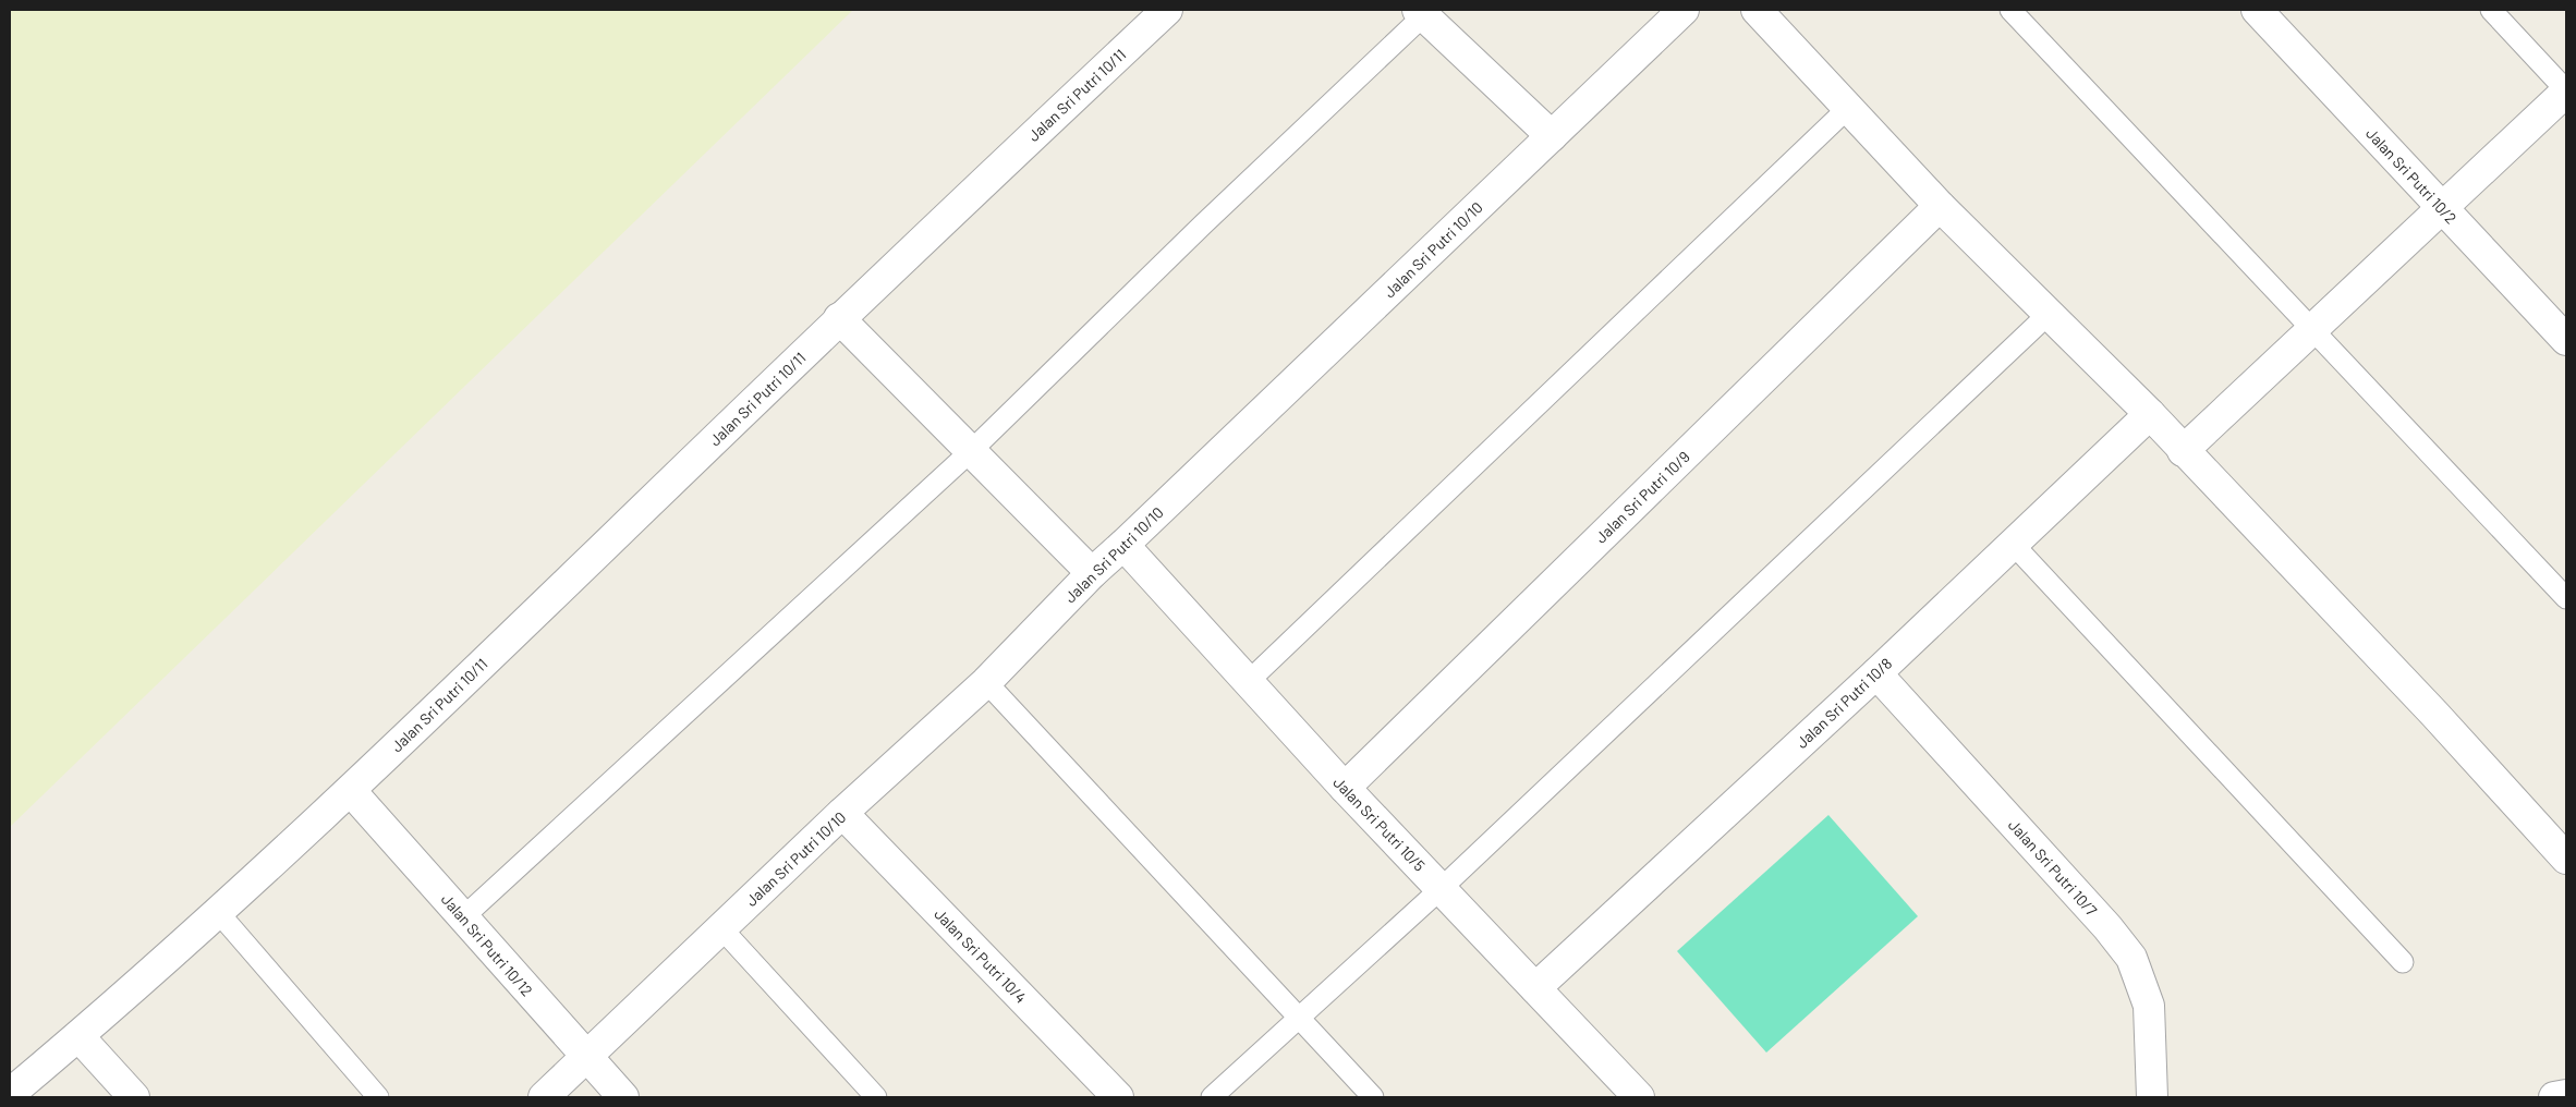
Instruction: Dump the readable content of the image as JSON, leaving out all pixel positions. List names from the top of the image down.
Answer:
{
  "streets": {
    "street": [
      "Jalan Sri Putri 10/11",
      "Jalan Sri Putri 10/2",
      "Jalan Sri Putri 10/10",
      "Jalan Sri Putri 10/9",
      "Jalan Sri Putri 10/8",
      "Jalan Sri Putri 10/5",
      "Jalan Sri Putri 10/7",
      "Jalan Sri Putri 10/12",
      "Jalan Sri Putri 10/4"
    ]
  },
  "crossings": [
    ["Jalan Sri Putri 10/11", "Jalan Sri Putri 10/12"],
    ["Jalan Sri Putri 10/10", "Jalan Sri Putri 10/5"],
    ["Jalan Sri Putri 10/10", "Jalan Sri Putri 10/12"],
    ["Jalan Sri Putri 10/10", "Jalan Sri Putri 10/4"],
    ["Jalan Sri Putri 10/9", "Jalan Sri Putri 10/5"],
    ["Jalan Sri Putri 10/8", "Jalan Sri Putri 10/5"],
    ["Jalan Sri Putri 10/8", "Jalan Sri Putri 10/7"]
  ]
}
